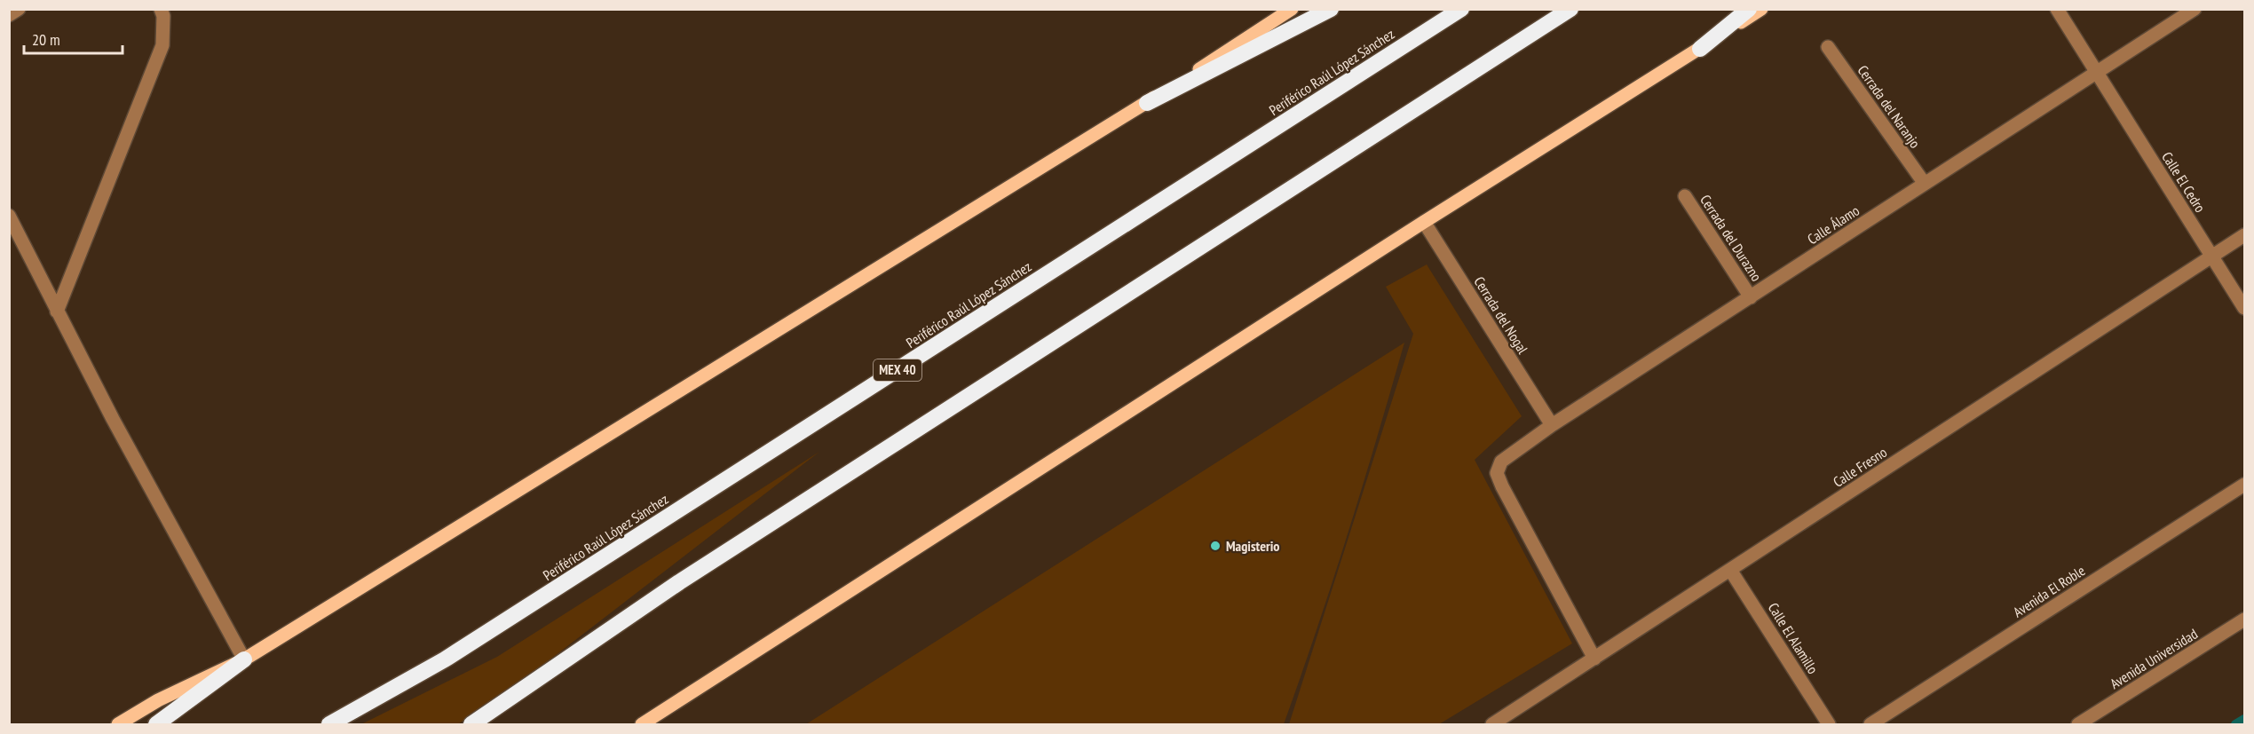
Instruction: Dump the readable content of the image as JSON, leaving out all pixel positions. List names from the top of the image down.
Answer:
{
  "streets": {
    "highway": ["Periférico Raúl López Sánchez", "MEX 40"],
    "street": [
      "Cerrada del Naranjo",
      "Calle El Cedro",
      "Calle Álamo",
      "Cerrada del Durazno",
      "Cerrada del Nogal",
      "Calle Fresno",
      "Avenida El Roble",
      "Calle El Alamillo",
      "Avenida Universidad"
    ]
  },
  "crossings": [
    ["Cerrada del Naranjo", "Calle Álamo"],
    ["Calle El Cedro", "Calle Álamo"],
    ["Calle El Cedro", "Calle Fresno"],
    ["Calle Álamo", "Cerrada del Durazno"],
    ["Calle Álamo", "Cerrada del Nogal"],
    ["Calle Álamo", "Calle Fresno"],
    ["Calle Fresno", "Calle El Alamillo"]
  ],
  "places": ["Magisterio"],
  "scale_bar": "20 m"
}
